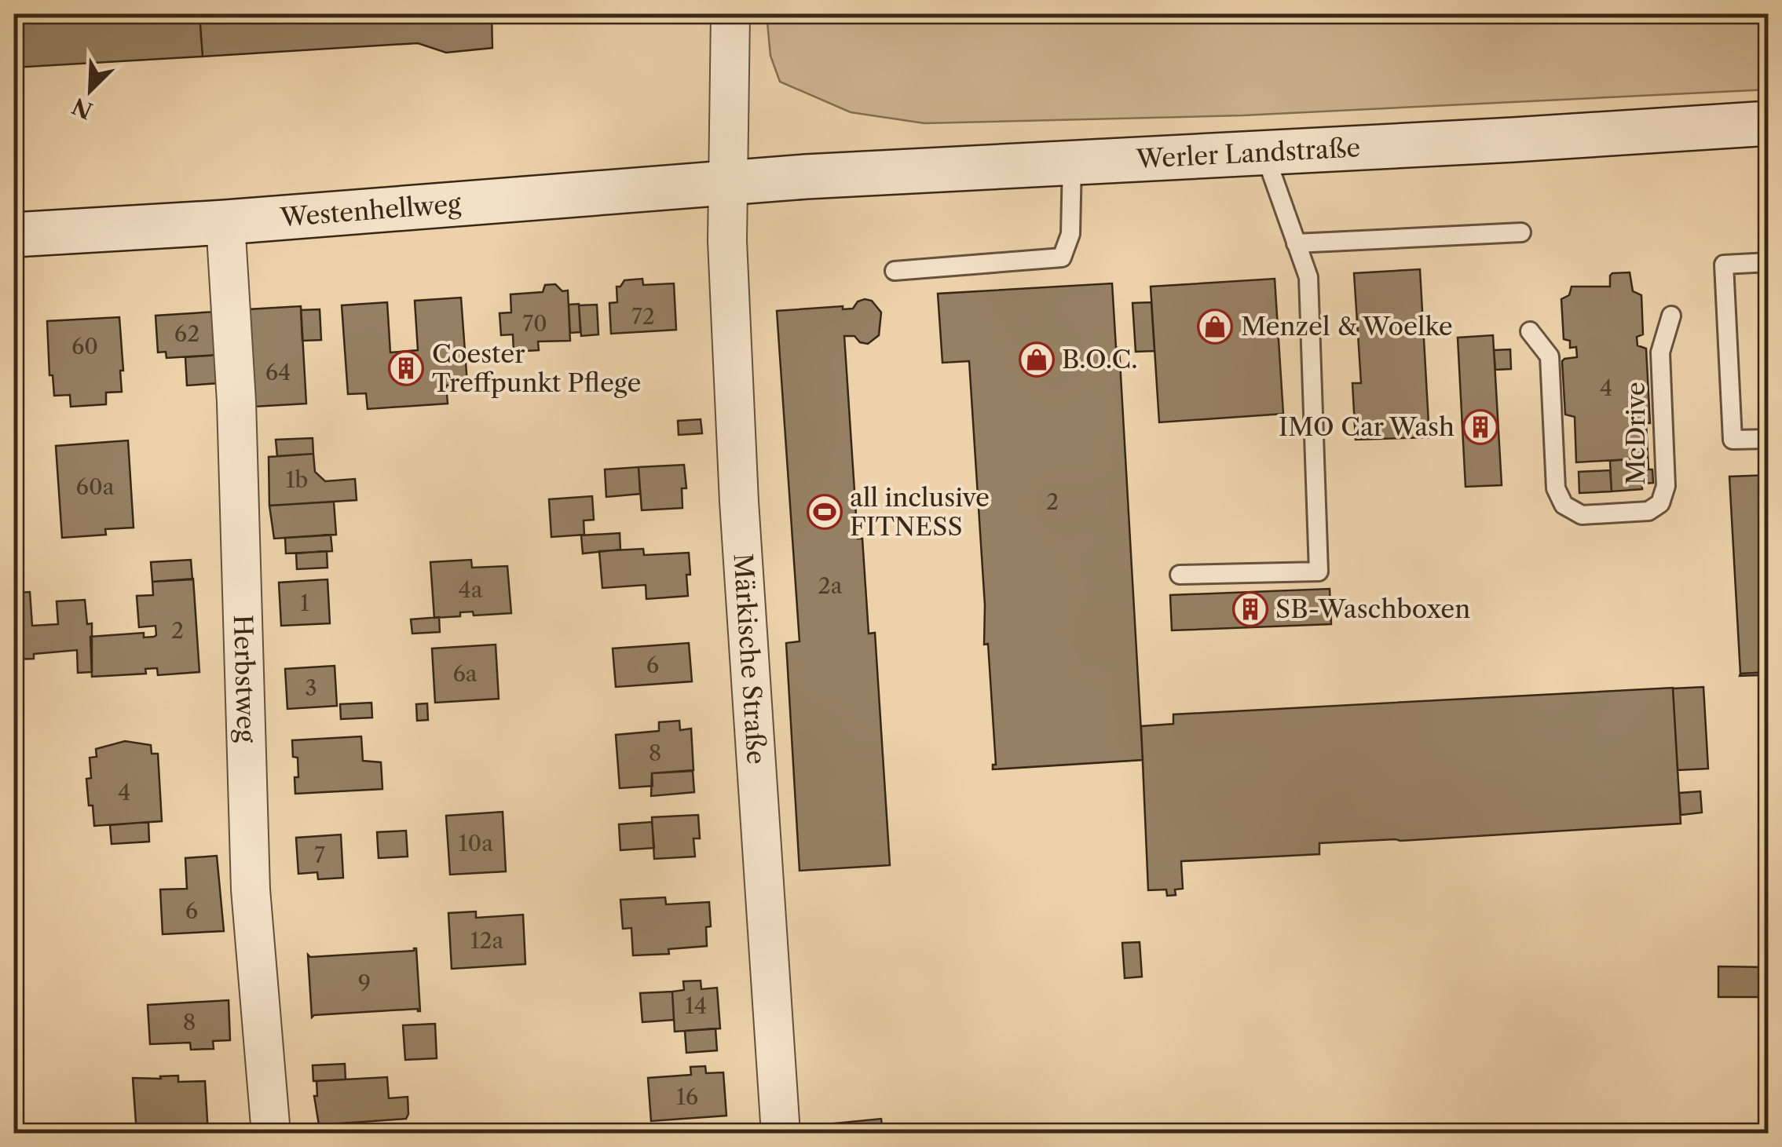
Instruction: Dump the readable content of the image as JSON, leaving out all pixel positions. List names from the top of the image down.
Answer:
{
  "streets": {
    "main road": ["Werler Landstraße", "Westenhellweg"],
    "street": ["Märkische Straße", "Herbstweg"],
    "lane": ["McDrive"]
  },
  "crossings": [
    ["Werler Landstraße", "Westenhellweg"],
    ["Werler Landstraße", "Märkische Straße"],
    ["Westenhellweg", "Märkische Straße"],
    ["Westenhellweg", "Herbstweg"]
  ],
  "places": {
    "shop": ["Menzel & Woelke", "B.O.C."],
    "building": ["Coester Treffpunkt Pflege", "IMO Car Wash", "SB-Waschboxen"],
    "sports": ["all inclusive FITNESS"]
  },
  "house_numbers": [
    "72",
    "70",
    "62",
    "60",
    "64",
    "4",
    "1b",
    "60a",
    "2",
    "2a",
    "4a",
    "1",
    "2",
    "6",
    "6a",
    "3",
    "8",
    "4",
    "10a",
    "7",
    "6",
    "12a",
    "9",
    "14",
    "8",
    "16"
  ],
  "north": "bottom left"
}
